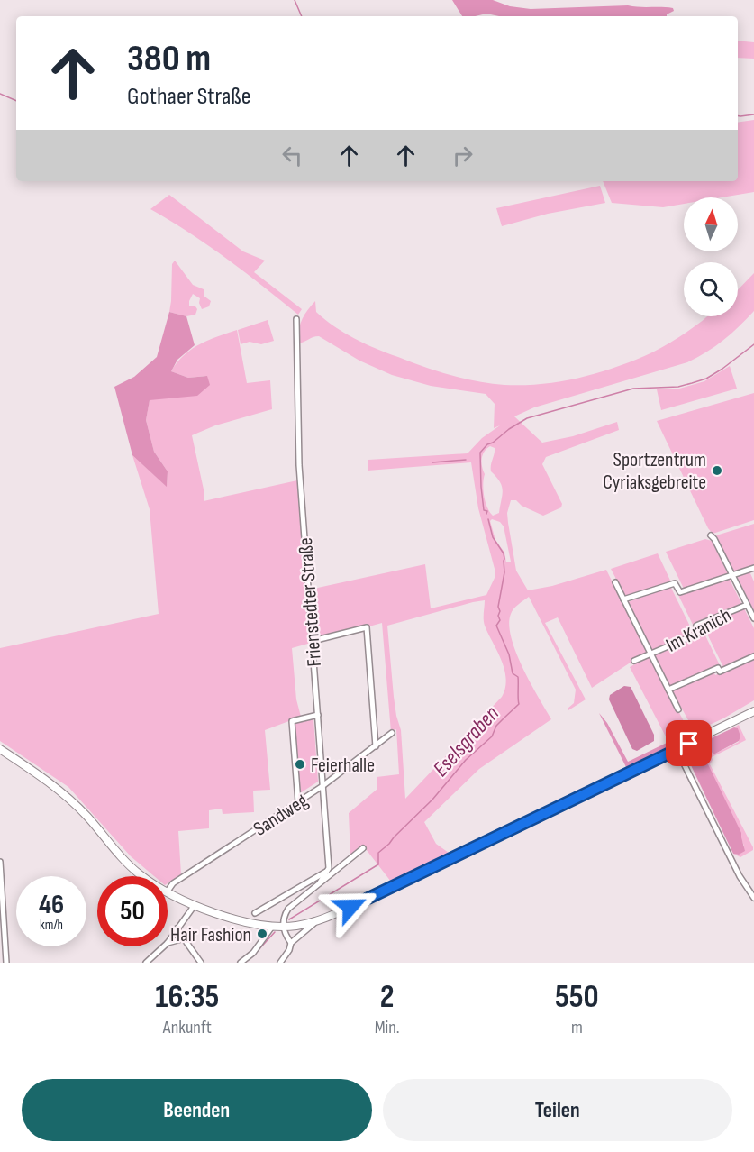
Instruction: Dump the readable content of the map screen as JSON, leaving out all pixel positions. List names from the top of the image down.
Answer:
{
  "streets": {
    "street": ["Frienstedter Straße", "Im Kranich", "Sandweg"]
  },
  "crossings": [
    ["Frienstedter Straße", "Sandweg"]
  ],
  "water": ["Eselsgraben"],
  "places": ["Sportzentrum Cyriaksgebreite", "Feierhalle", "Hair Fashion"],
  "north": "top",
  "page": {
    "turn": ["380 m", "Gothaer Straße"],
    "speed": "46 km/h",
    "limit": "50",
    "eta": [
      "16:35",
      "Ankunft",
      "2",
      "Min.",
      "550",
      "m"
    ],
    "buttons": ["Beenden", "Teilen"]
  }
}
